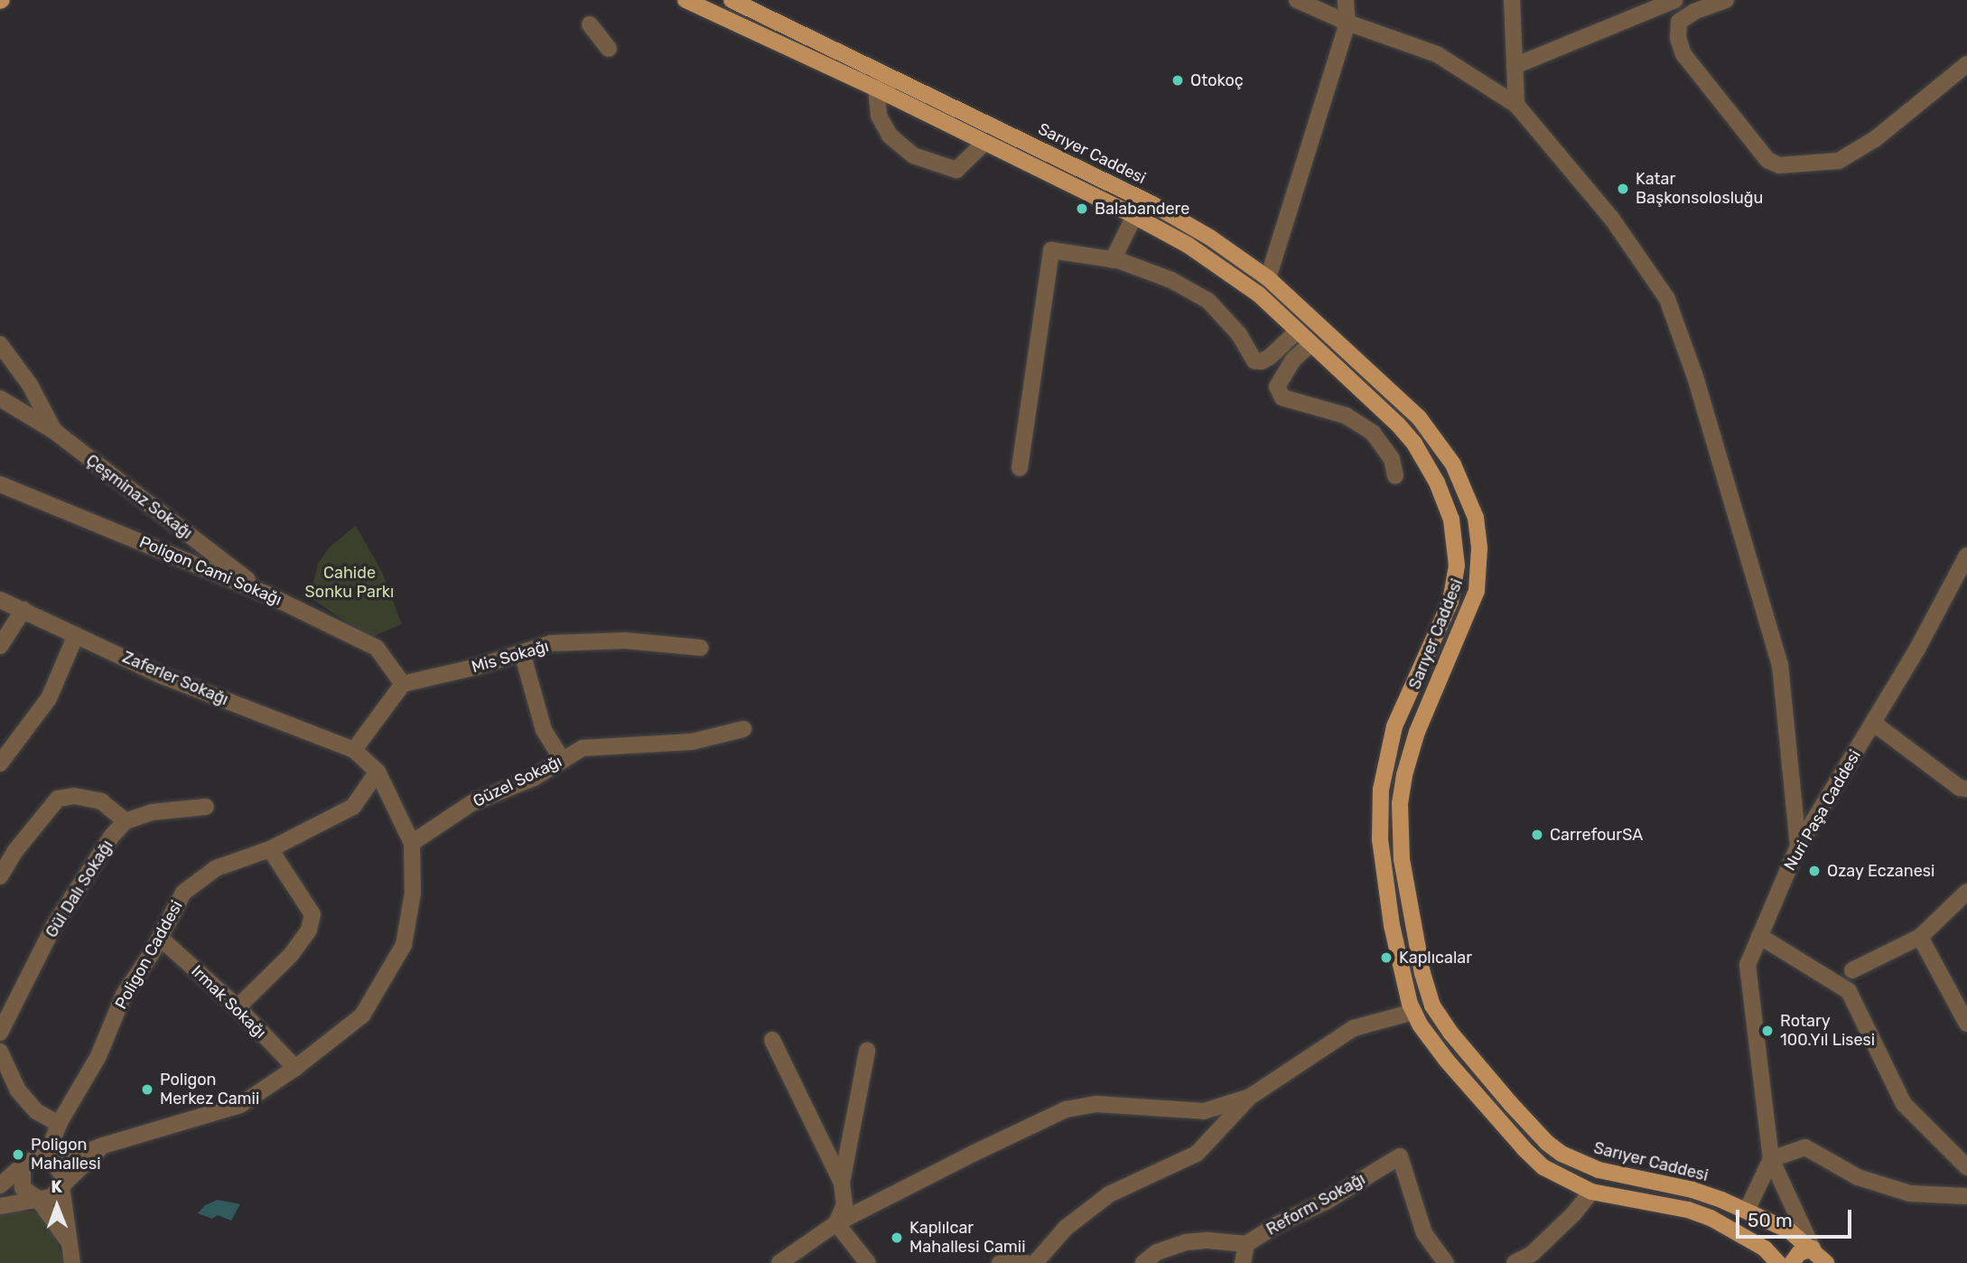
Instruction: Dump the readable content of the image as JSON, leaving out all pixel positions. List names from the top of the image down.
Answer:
{
  "streets": {
    "main road": ["Sarıyer Caddesi"],
    "street": [
      "Çeşminaz Sokağı",
      "Poligon Cami Sokağı",
      "Mis Sokağı",
      "Zaferler Sokağı",
      "Güzel Sokağı",
      "Nuri Paşa Caddesi",
      "Gül Dalı Sokağı",
      "Poligon Caddesi",
      "Irmak Sokağı",
      "Reform Sokağı"
    ]
  },
  "crossings": [
    ["Çeşminaz Sokağı", "Poligon Cami Sokağı"],
    ["Poligon Cami Sokağı", "Mis Sokağı"],
    ["Poligon Caddesi", "Irmak Sokağı"]
  ],
  "parks": ["Cahide Sonku Parkı"],
  "places": [
    "Otokoç",
    "Katar Başkonsolosluğu",
    "Balabandere",
    "CarrefourSA",
    "Ozay Eczanesi",
    "Kaplıcalar",
    "Rotary 100.Yıl Lisesi",
    "Poligon Merkez Camii",
    "Poligon Mahallesi",
    "Kaplılcar Mahallesi Camii"
  ],
  "scale_bar": "50 m",
  "north": "top"
}
